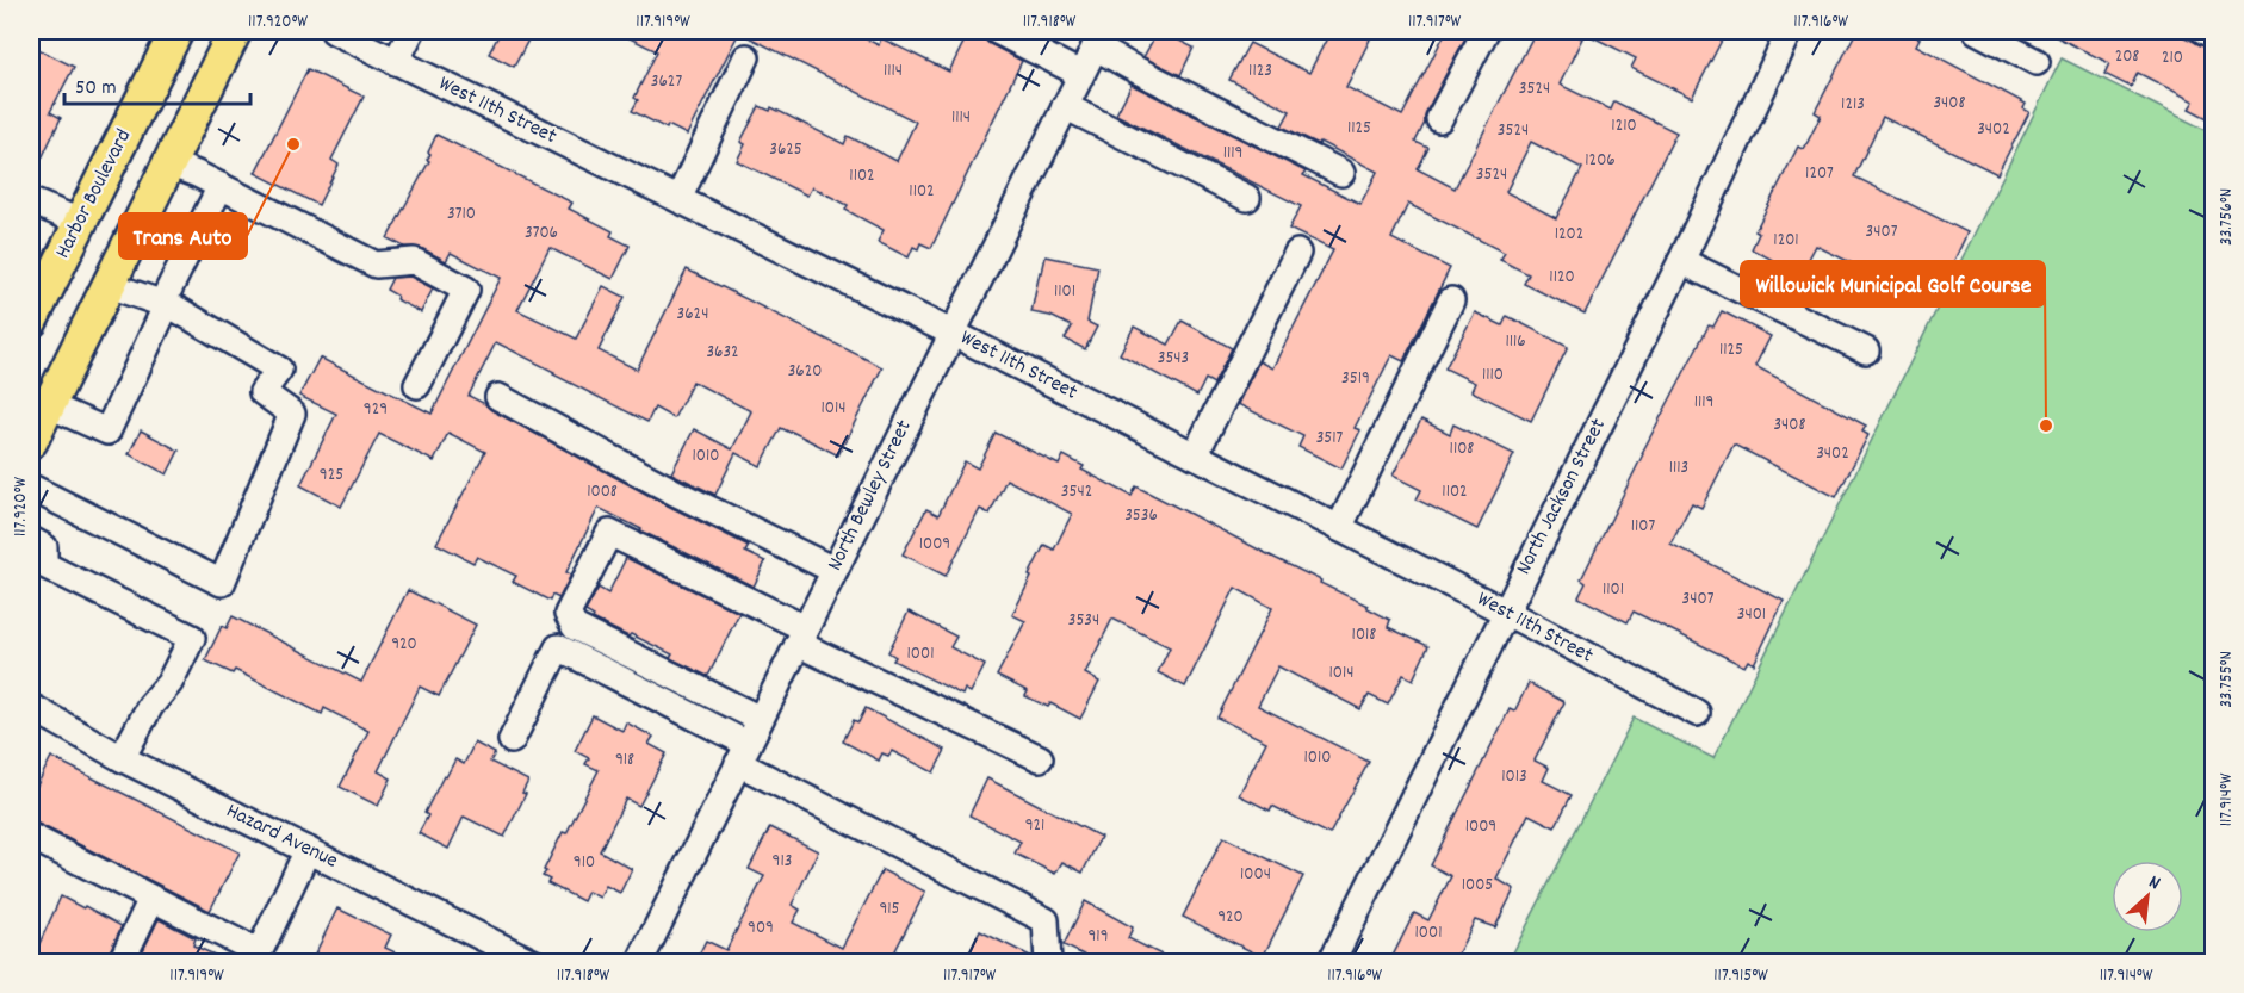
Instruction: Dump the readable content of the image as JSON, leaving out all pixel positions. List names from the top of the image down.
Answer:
{
  "streets": {
    "main road": ["Harbor Boulevard"],
    "street": [
      "West 11th Street",
      "North Bewley Street",
      "North Jackson Street",
      "Hazard Avenue"
    ]
  },
  "crossings": [
    ["West 11th Street", "North Bewley Street"],
    ["West 11th Street", "North Jackson Street"]
  ],
  "places": ["Trans Auto", "Willowick Municipal Golf Course"],
  "house_numbers": [
    "208",
    "210",
    "1114",
    "1123",
    "3627",
    "3524",
    "3408",
    "1213",
    "1114",
    "1210",
    "1125",
    "3402",
    "3524",
    "3625",
    "1119",
    "1206",
    "1207",
    "3524",
    "1102",
    "1102",
    "3710",
    "3407",
    "3706",
    "1202",
    "1201",
    "1120",
    "1101",
    "3624",
    "1116",
    "1125",
    "3632",
    "3543",
    "3620",
    "1110",
    "3519",
    "1119",
    "1014",
    "929",
    "3408",
    "3517",
    "1108",
    "3402",
    "1010",
    "1113",
    "925",
    "1008",
    "3542",
    "1102",
    "3536",
    "1107",
    "1009",
    "1101",
    "3407",
    "3401",
    "3534",
    "1018",
    "920",
    "1001",
    "1014",
    "1010",
    "918",
    "1013",
    "921",
    "1009",
    "913",
    "910",
    "1004",
    "1005",
    "915",
    "920",
    "909",
    "1001",
    "919"
  ],
  "scale_bar": "50 m",
  "north": "top right",
  "coordinates": [
    "117.920°W",
    "117.919°W",
    "117.918°W",
    "117.917°W",
    "117.916°W",
    "33.756°N",
    "33.755°N",
    "117.914°W",
    "117.915°W"
  ]
}
